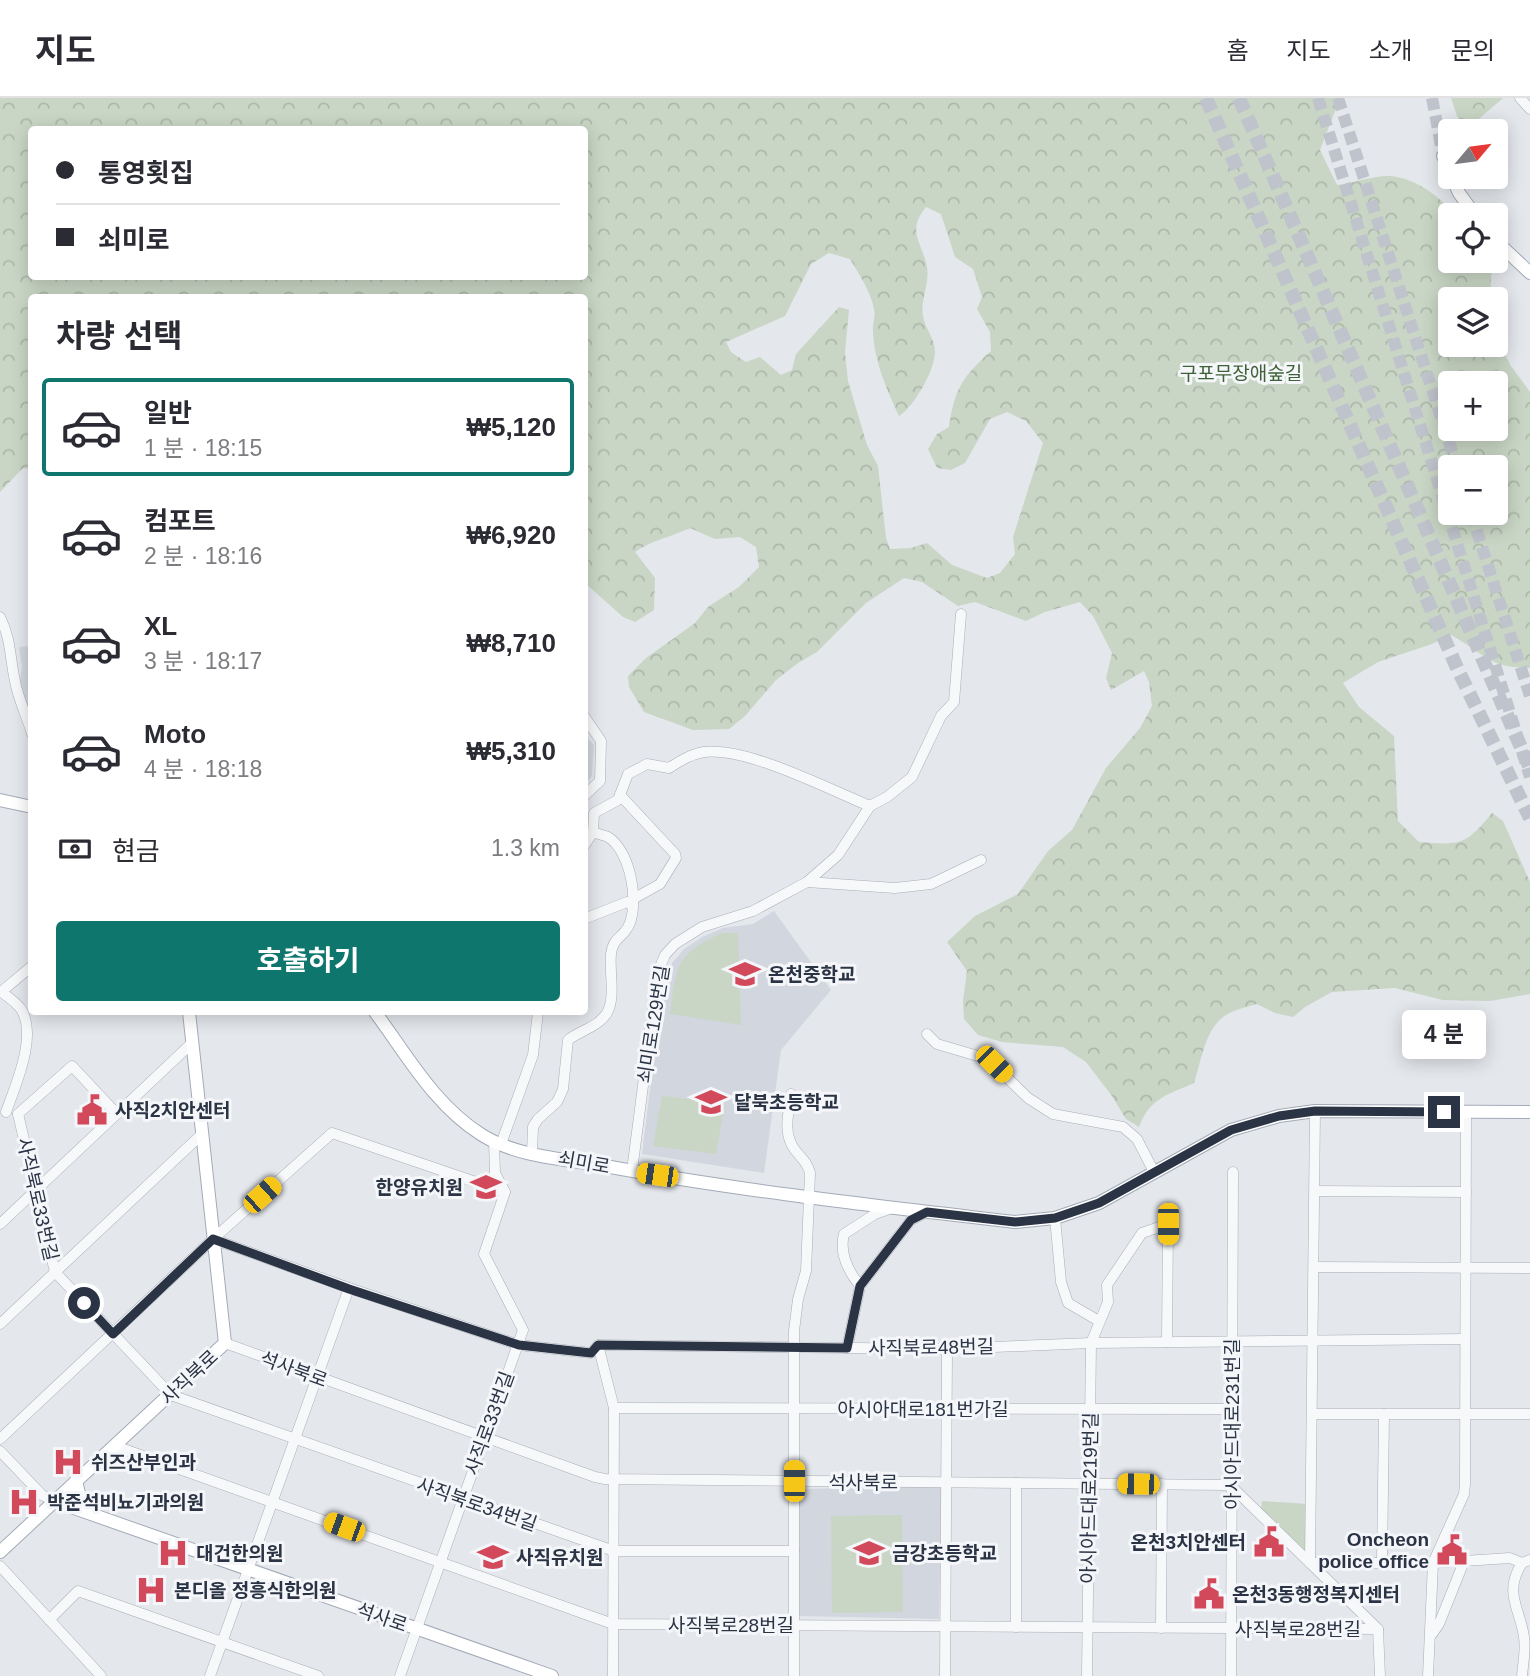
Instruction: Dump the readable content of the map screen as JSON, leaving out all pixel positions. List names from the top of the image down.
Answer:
{
  "streets": {
    "main road": ["쇠미로", "사직북로", "석사로"],
    "street": [
      "쇠미로129번길",
      "사직북로33번길",
      "사직북로48번길",
      "석사북로",
      "아시아대로181번가길",
      "사직로33번길",
      "아시아드대로231번길",
      "아시아드대로219번길",
      "사직북로34번길",
      "사직북로28번길"
    ]
  },
  "crossings": [
    ["쇠미로129번길", "쇠미로"],
    ["사직북로33번길", "사직북로"],
    ["사직북로33번길", "사직북로34번길"],
    ["사직북로48번길", "사직북로"],
    ["사직북로48번길", "사직로33번길"],
    ["사직북로48번길", "아시아드대로231번길"],
    ["사직북로48번길", "아시아드대로219번길"],
    ["석사북로", "사직북로"],
    ["석사북로", "사직로33번길"],
    ["석사북로", "아시아드대로231번길"],
    ["석사북로", "아시아드대로219번길"],
    ["사직북로", "사직북로34번길"],
    ["사직북로", "석사로"],
    ["사직북로", "사직북로28번길"],
    ["아시아대로181번가길", "아시아드대로231번길"],
    ["아시아대로181번가길", "아시아드대로219번길"],
    ["사직로33번길", "사직북로34번길"],
    ["사직로33번길", "석사로"],
    ["사직로33번길", "사직북로28번길"],
    ["아시아드대로231번길", "사직북로28번길"],
    ["아시아드대로219번길", "사직북로28번길"]
  ],
  "parks": ["구포무장애숲길"],
  "places": {
    "school or university": [
      "온천중학교",
      "달북초등학교",
      "한양유치원",
      "금강초등학교",
      "사직유치원"
    ],
    "public building": [
      "사직2치안센터",
      "온천3치안센터",
      "Oncheon police office",
      "온천3동행정복지센터"
    ],
    "hospital": [
      "쉬즈산부인과",
      "박준석비뇨기과의원",
      "대건한의원",
      "본디올 정흥식한의원"
    ]
  },
  "north": "top right",
  "page": {
    "header": "지도",
    "nav": [
      "홈",
      "지도",
      "소개",
      "문의"
    ],
    "map_buttons": ["+", "−"],
    "banner": ["통영횟집", "쇠미로"],
    "heading": "차량 선택",
    "list": [
      {
        "name": "일반",
        "note": "1 분 · 18:15",
        "value": "₩5,120"
      },
      {
        "name": "컴포트",
        "note": "2 분 · 18:16",
        "value": "₩6,920"
      },
      {
        "name": "XL",
        "note": "3 분 · 18:17",
        "value": "₩8,710"
      },
      {
        "name": "Moto",
        "note": "4 분 · 18:18",
        "value": "₩5,310"
      }
    ],
    "pay": ["현금", "1.3 km"],
    "buttons": "호출하기",
    "bubble": "4 분"
  }
}
